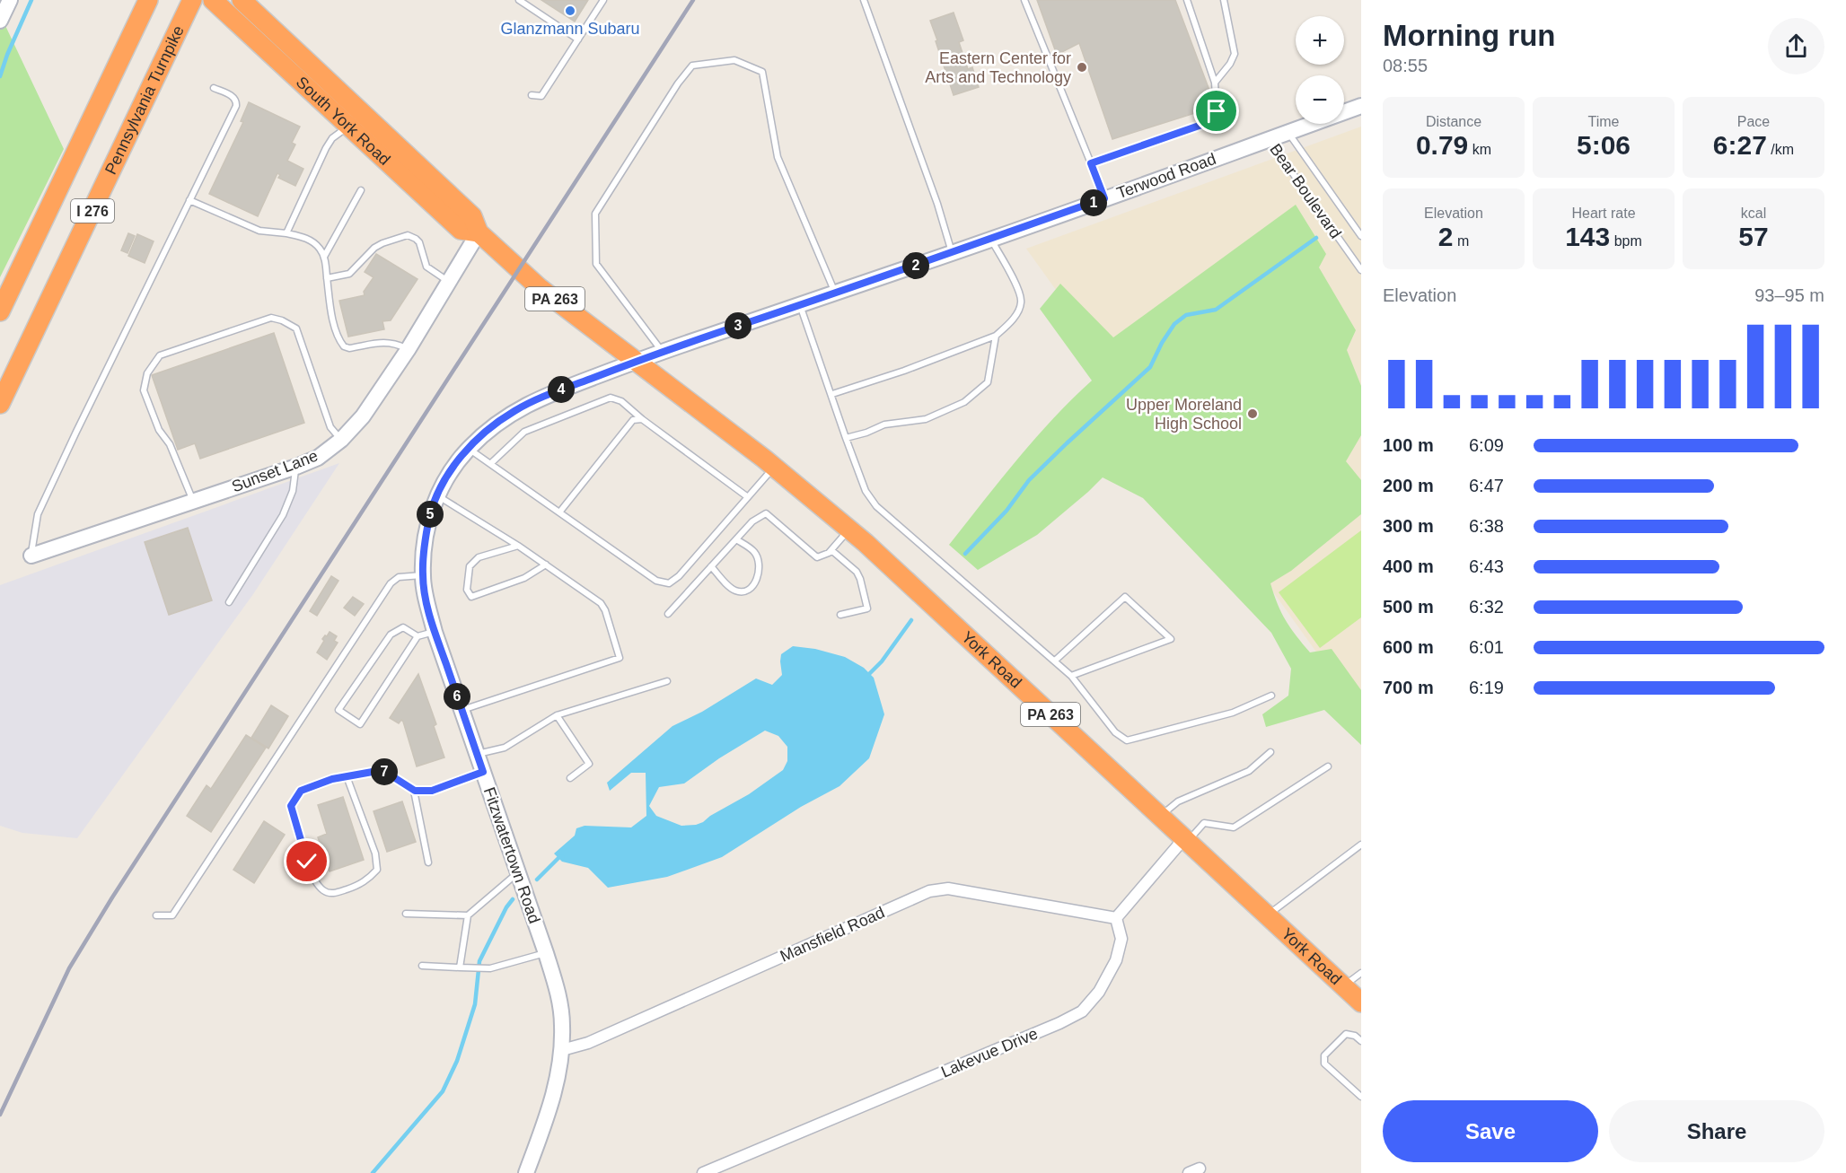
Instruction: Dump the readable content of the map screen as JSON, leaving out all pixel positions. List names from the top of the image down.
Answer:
{
  "streets": {
    "highway": [
      "Pennsylvania Turnpike",
      "South York Road",
      "I 276",
      "PA 263",
      "York Road"
    ],
    "street": [
      "Terwood Road",
      "Sunset Lane",
      "Fitzwatertown Road",
      "Mansfield Road",
      "Lakevue Drive"
    ],
    "lane": ["Bear Boulevard"]
  },
  "crossings": [
    ["South York Road", "Terwood Road"],
    ["South York Road", "Sunset Lane"],
    ["South York Road", "York Road"],
    ["South York Road", "Fitzwatertown Road"],
    ["Terwood Road", "Bear Boulevard"],
    ["Terwood Road", "Fitzwatertown Road"],
    ["Fitzwatertown Road", "Mansfield Road"],
    ["Mansfield Road", "Lakevue Drive"]
  ],
  "places": ["Glanzmann Subaru", "Eastern Center for Arts and Technology", "Upper Moreland High School"],
  "page": {
    "heading": ["Morning run", "08:55"],
    "map_buttons": ["+", "−"],
    "stats": [
      ["Distance", "0.79 km"],
      ["Time", "5:06"],
      ["Pace", "6:27 /km"],
      ["Elevation", "2 m"],
      ["Heart rate", "143 bpm"],
      ["kcal", "57"]
    ],
    "pins": [
      "1",
      "2",
      "3",
      "4",
      "5",
      "6",
      "7"
    ],
    "chart": ["Elevation", "93–95 m"],
    "list": [
      {
        "name": "100 m",
        "note": "6:09"
      },
      {
        "name": "200 m",
        "note": "6:47"
      },
      {
        "name": "300 m",
        "note": "6:38"
      },
      {
        "name": "400 m",
        "note": "6:43"
      },
      {
        "name": "500 m",
        "note": "6:32"
      },
      {
        "name": "600 m",
        "note": "6:01"
      },
      {
        "name": "700 m",
        "note": "6:19"
      }
    ],
    "buttons": ["Save", "Share"]
  }
}
